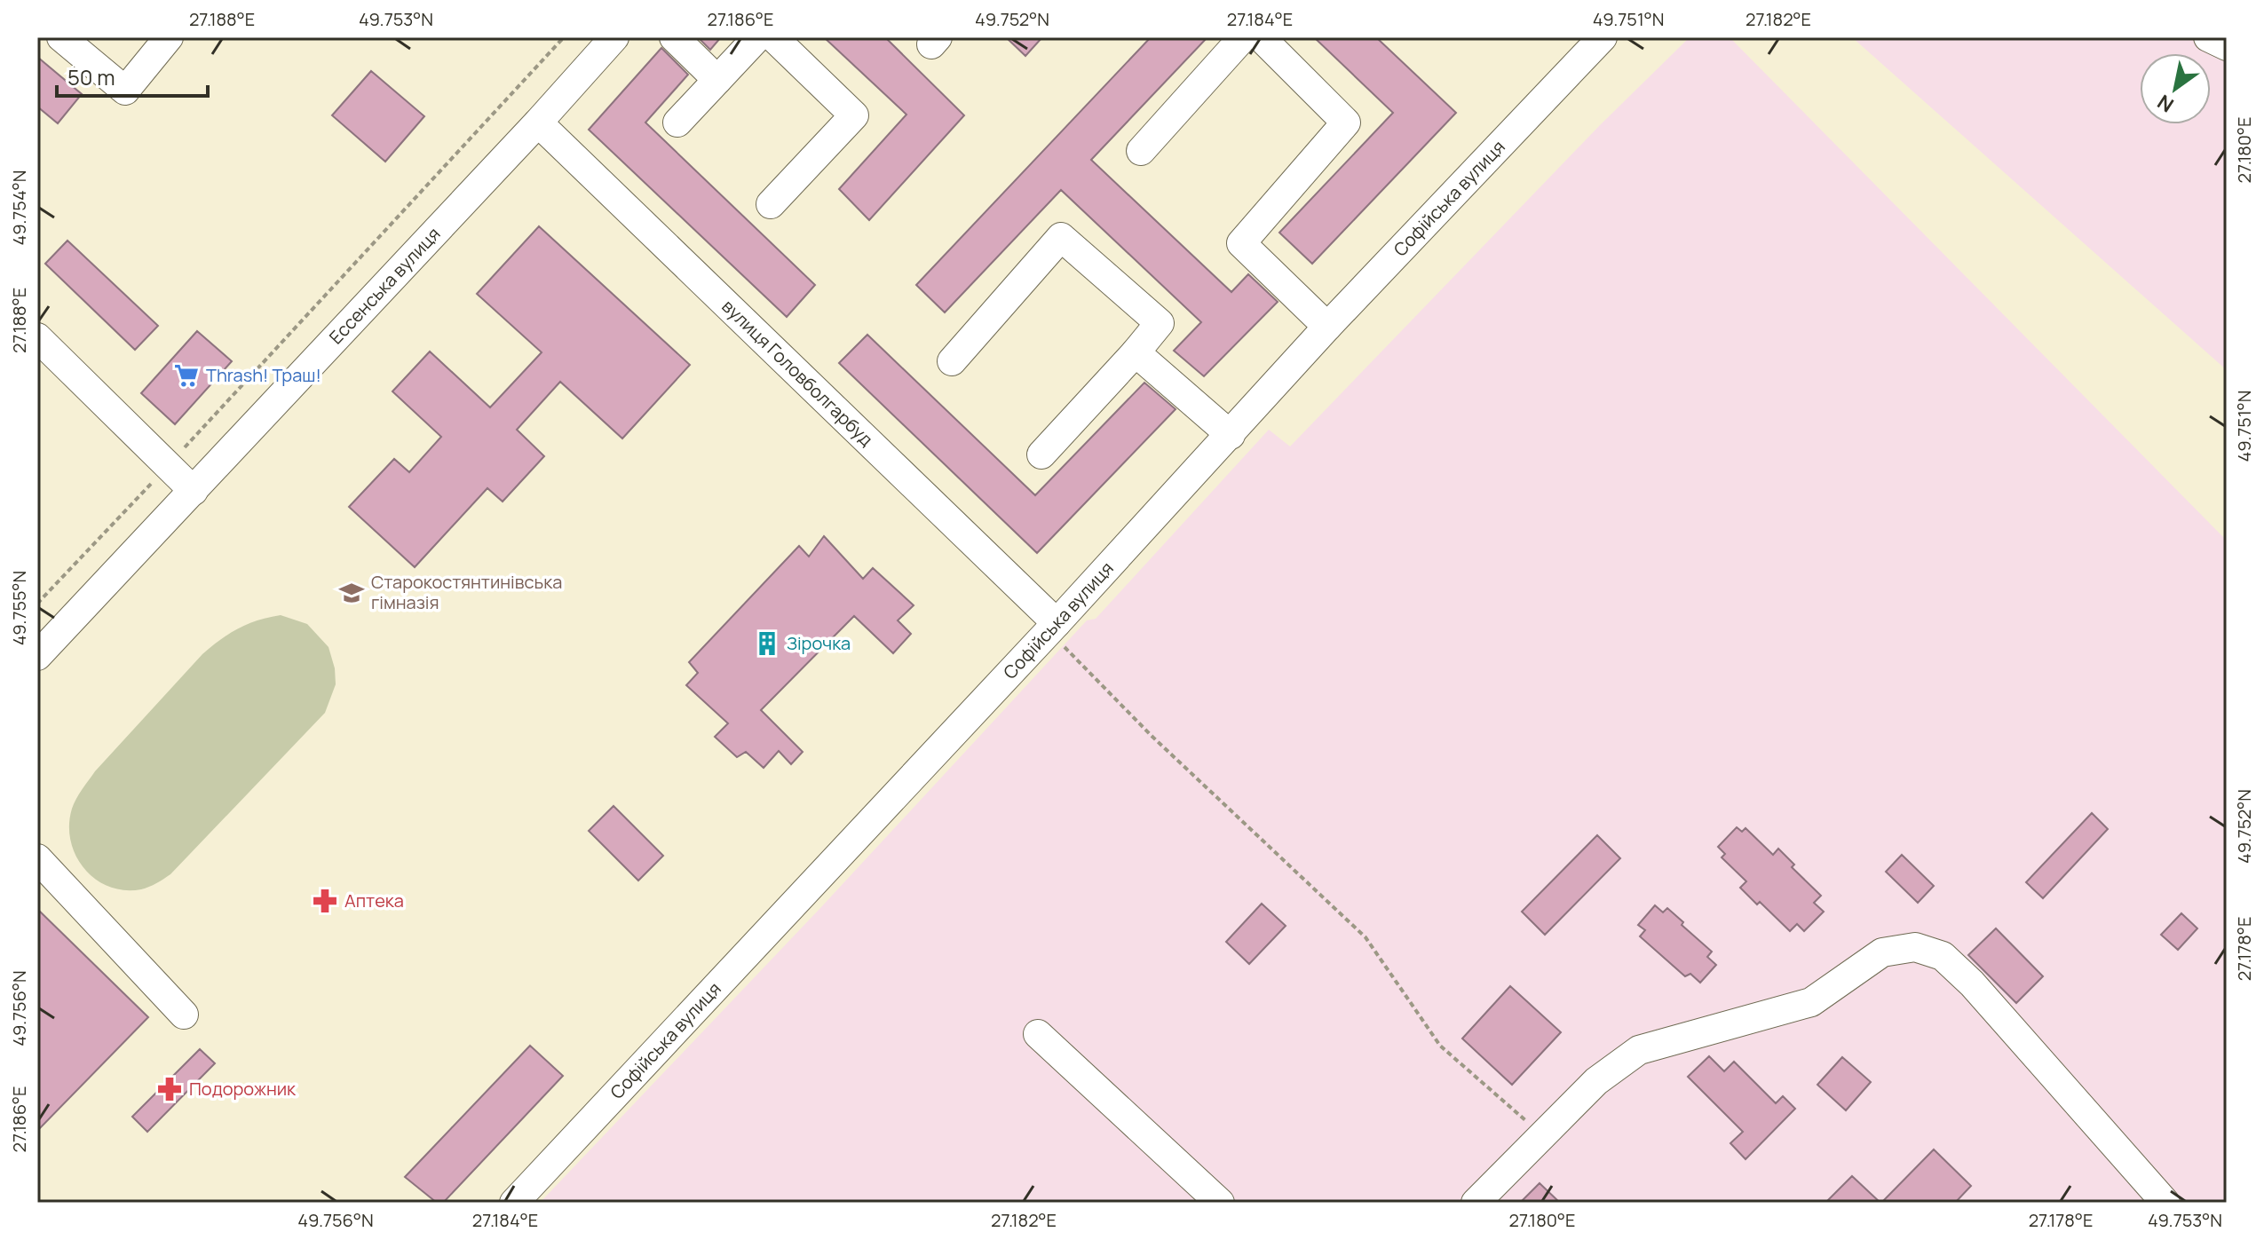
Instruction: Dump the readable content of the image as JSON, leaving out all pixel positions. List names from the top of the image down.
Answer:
{
  "streets": {
    "street": ["Софійська вулиця", "Ессенська вулиця", "вулиця Головболгарбуд"]
  },
  "crossings": [
    ["Софійська вулиця", "вулиця Головболгарбуд"],
    ["Ессенська вулиця", "вулиця Головболгарбуд"]
  ],
  "places": {
    "supermarket": ["Thrash! Траш!"],
    "school or university": ["Старокостянтинівська гімназія"],
    "building": ["Зірочка"],
    "pharmacy": ["Аптека", "Подорожник"]
  },
  "scale_bar": "50 m",
  "north": "bottom left",
  "coordinates": [
    "27.188°E",
    "49.753°N",
    "27.186°E",
    "49.752°N",
    "27.184°E",
    "49.751°N",
    "27.182°E",
    "27.180°E",
    "49.754°N",
    "49.755°N",
    "27.178°E",
    "49.756°N"
  ]
}
